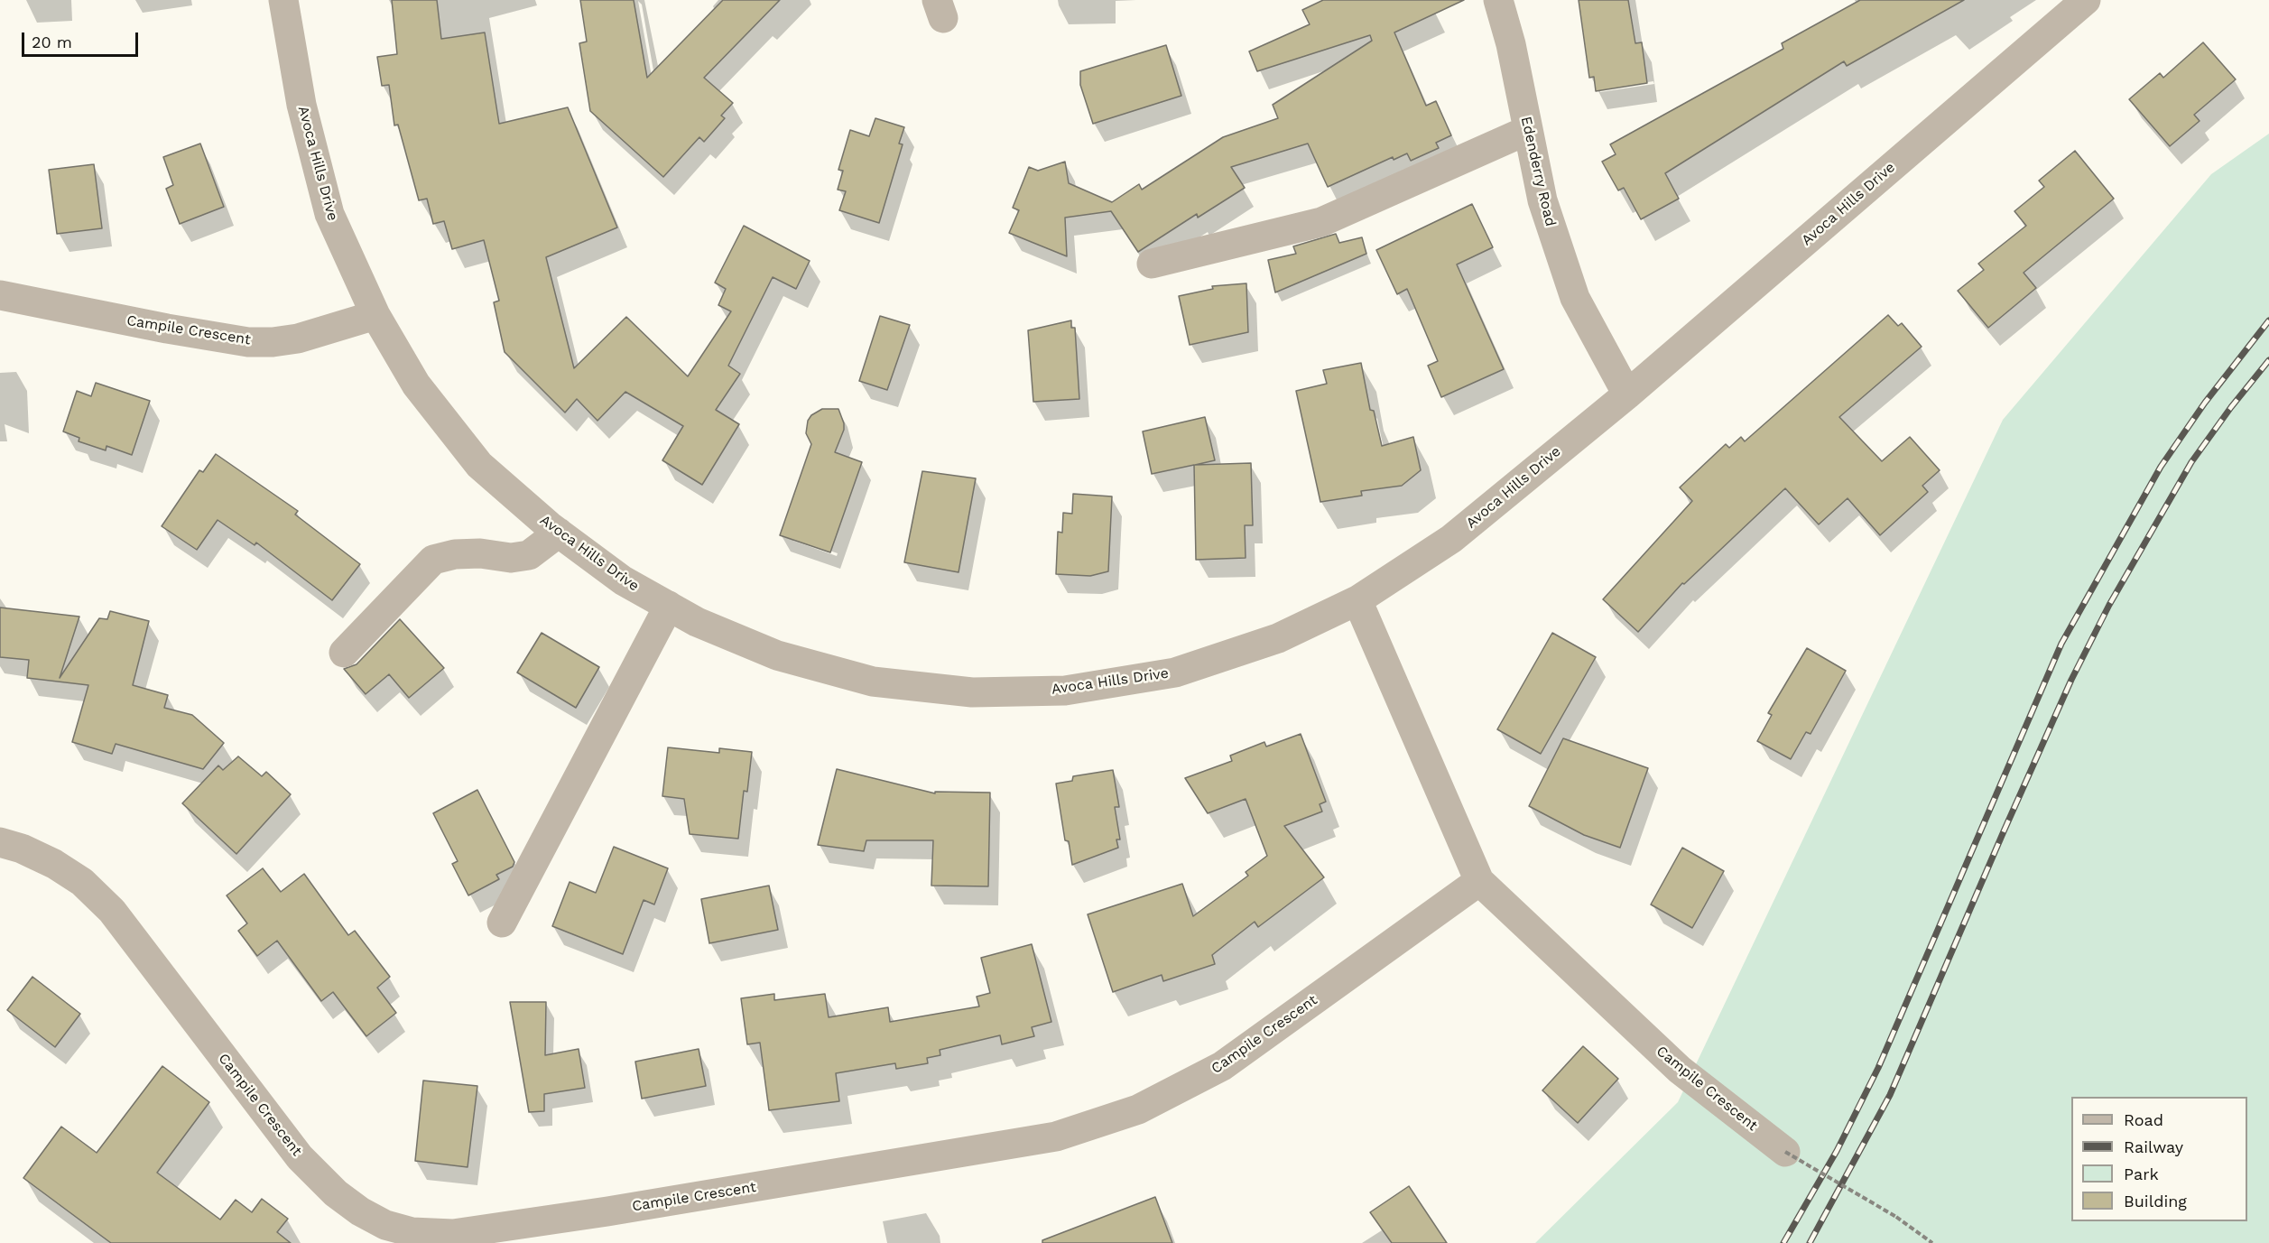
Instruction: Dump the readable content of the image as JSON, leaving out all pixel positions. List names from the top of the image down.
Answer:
{
  "streets": {
    "street": ["Avoca Hills Drive", "Edenderry Road", "Campile Crescent"]
  },
  "crossings": [
    ["Avoca Hills Drive", "Edenderry Road"],
    ["Avoca Hills Drive", "Campile Crescent"]
  ],
  "legend": [
    "Road",
    "Railway",
    "Park",
    "Building"
  ],
  "scale_bar": "20 m"
}
